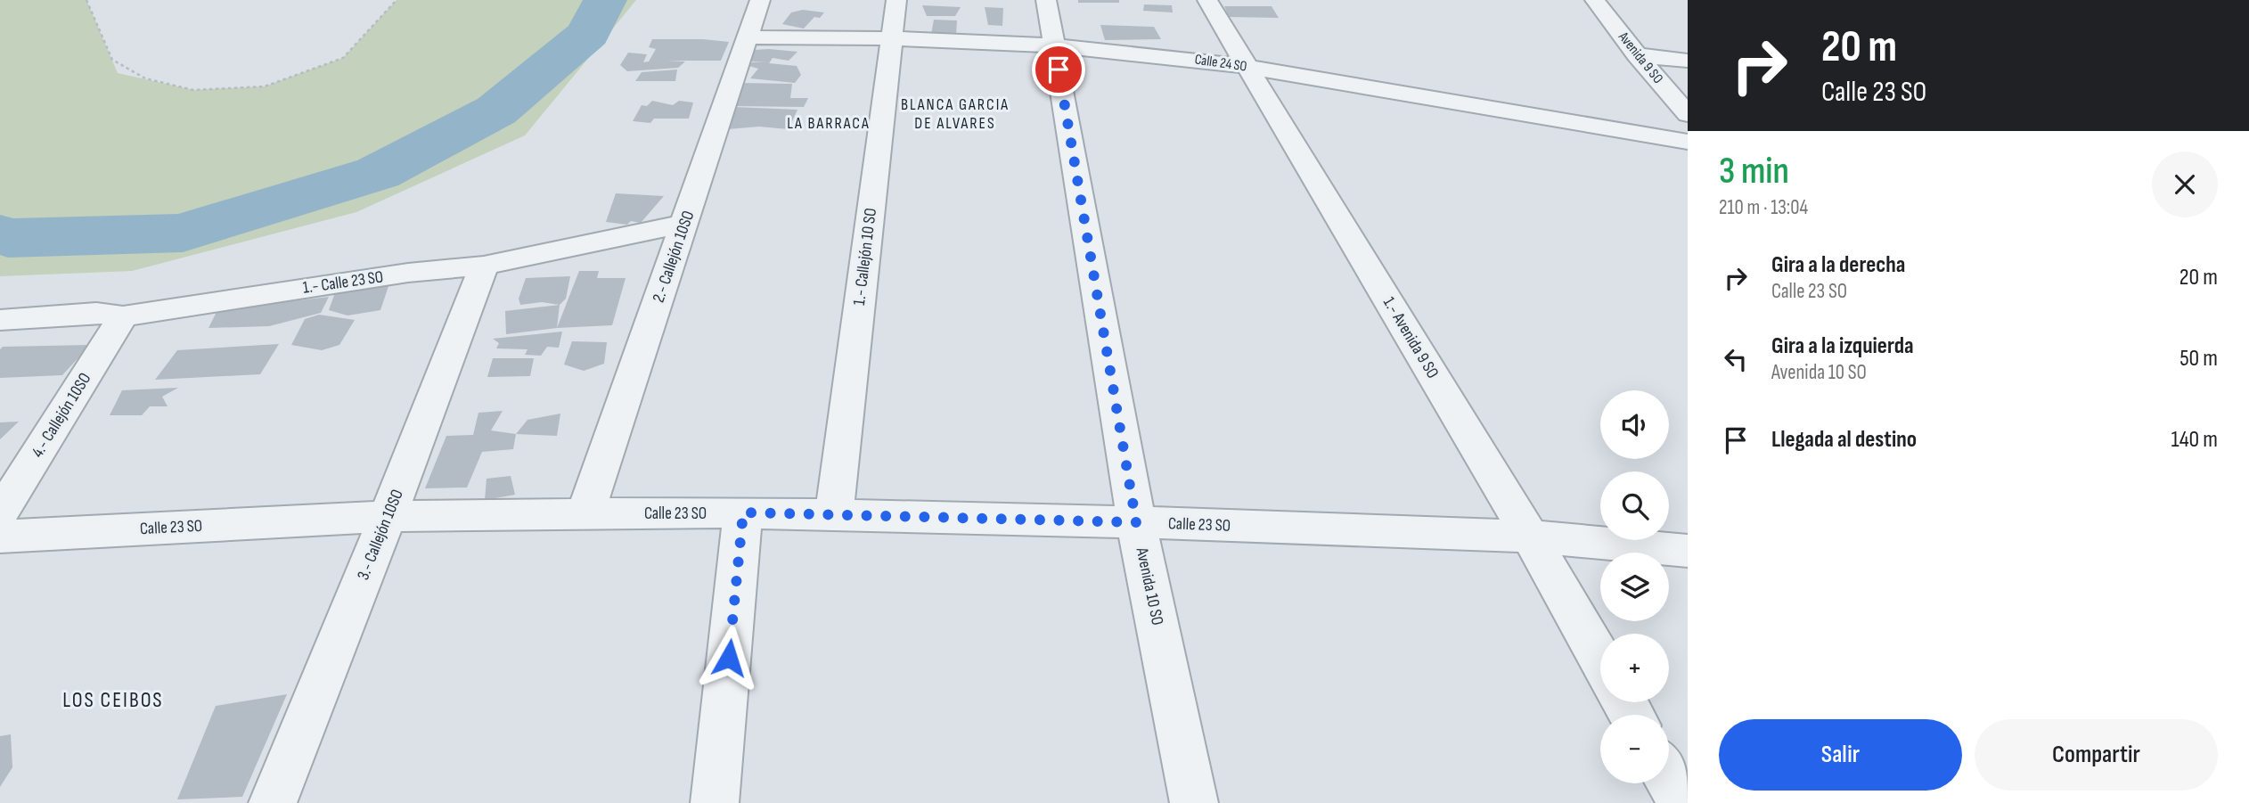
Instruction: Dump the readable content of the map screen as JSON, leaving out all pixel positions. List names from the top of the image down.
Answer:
{
  "streets": {
    "street": [
      "Avenida 9 SO",
      "Calle 24 SO",
      "2.- Callejón 10SO",
      "1.- Callejón 10 SO",
      "1.- Calle 23 SO",
      "1.- Avenida 9 SO",
      "4.- Callejón 10SO",
      "Calle 23 SO",
      "3.- Callejón 10SO",
      "Avenida 10 SO"
    ]
  },
  "crossings": [
    ["Calle 24 SO", "2.- Callejón 10SO"],
    ["Calle 24 SO", "1.- Callejón 10 SO"],
    ["Calle 24 SO", "1.- Avenida 9 SO"],
    ["Calle 24 SO", "Avenida 10 SO"],
    ["2.- Callejón 10SO", "1.- Calle 23 SO"],
    ["2.- Callejón 10SO", "Calle 23 SO"],
    ["1.- Callejón 10 SO", "Calle 23 SO"],
    ["1.- Calle 23 SO", "4.- Callejón 10SO"],
    ["1.- Calle 23 SO", "3.- Callejón 10SO"],
    ["1.- Avenida 9 SO", "Calle 23 SO"],
    ["Calle 23 SO", "3.- Callejón 10SO"],
    ["Calle 23 SO", "Avenida 10 SO"]
  ],
  "districts": ["BLANCA GARCIA DE ALVARES", "LA BARRACA", "LOS CEIBOS"],
  "page": {
    "turn": ["20 m", "Calle 23 SO"],
    "heading": ["3 min", "210 m · 13:04"],
    "list": [
      {
        "name": "Gira a la derecha",
        "note": "Calle 23 SO",
        "value": "20 m"
      },
      {
        "name": "Gira a la izquierda",
        "note": "Avenida 10 SO",
        "value": "50 m"
      },
      {
        "name": "Llegada al destino",
        "value": "140 m"
      }
    ],
    "map_buttons": ["+", "−"],
    "buttons": ["Salir", "Compartir"]
  }
}
